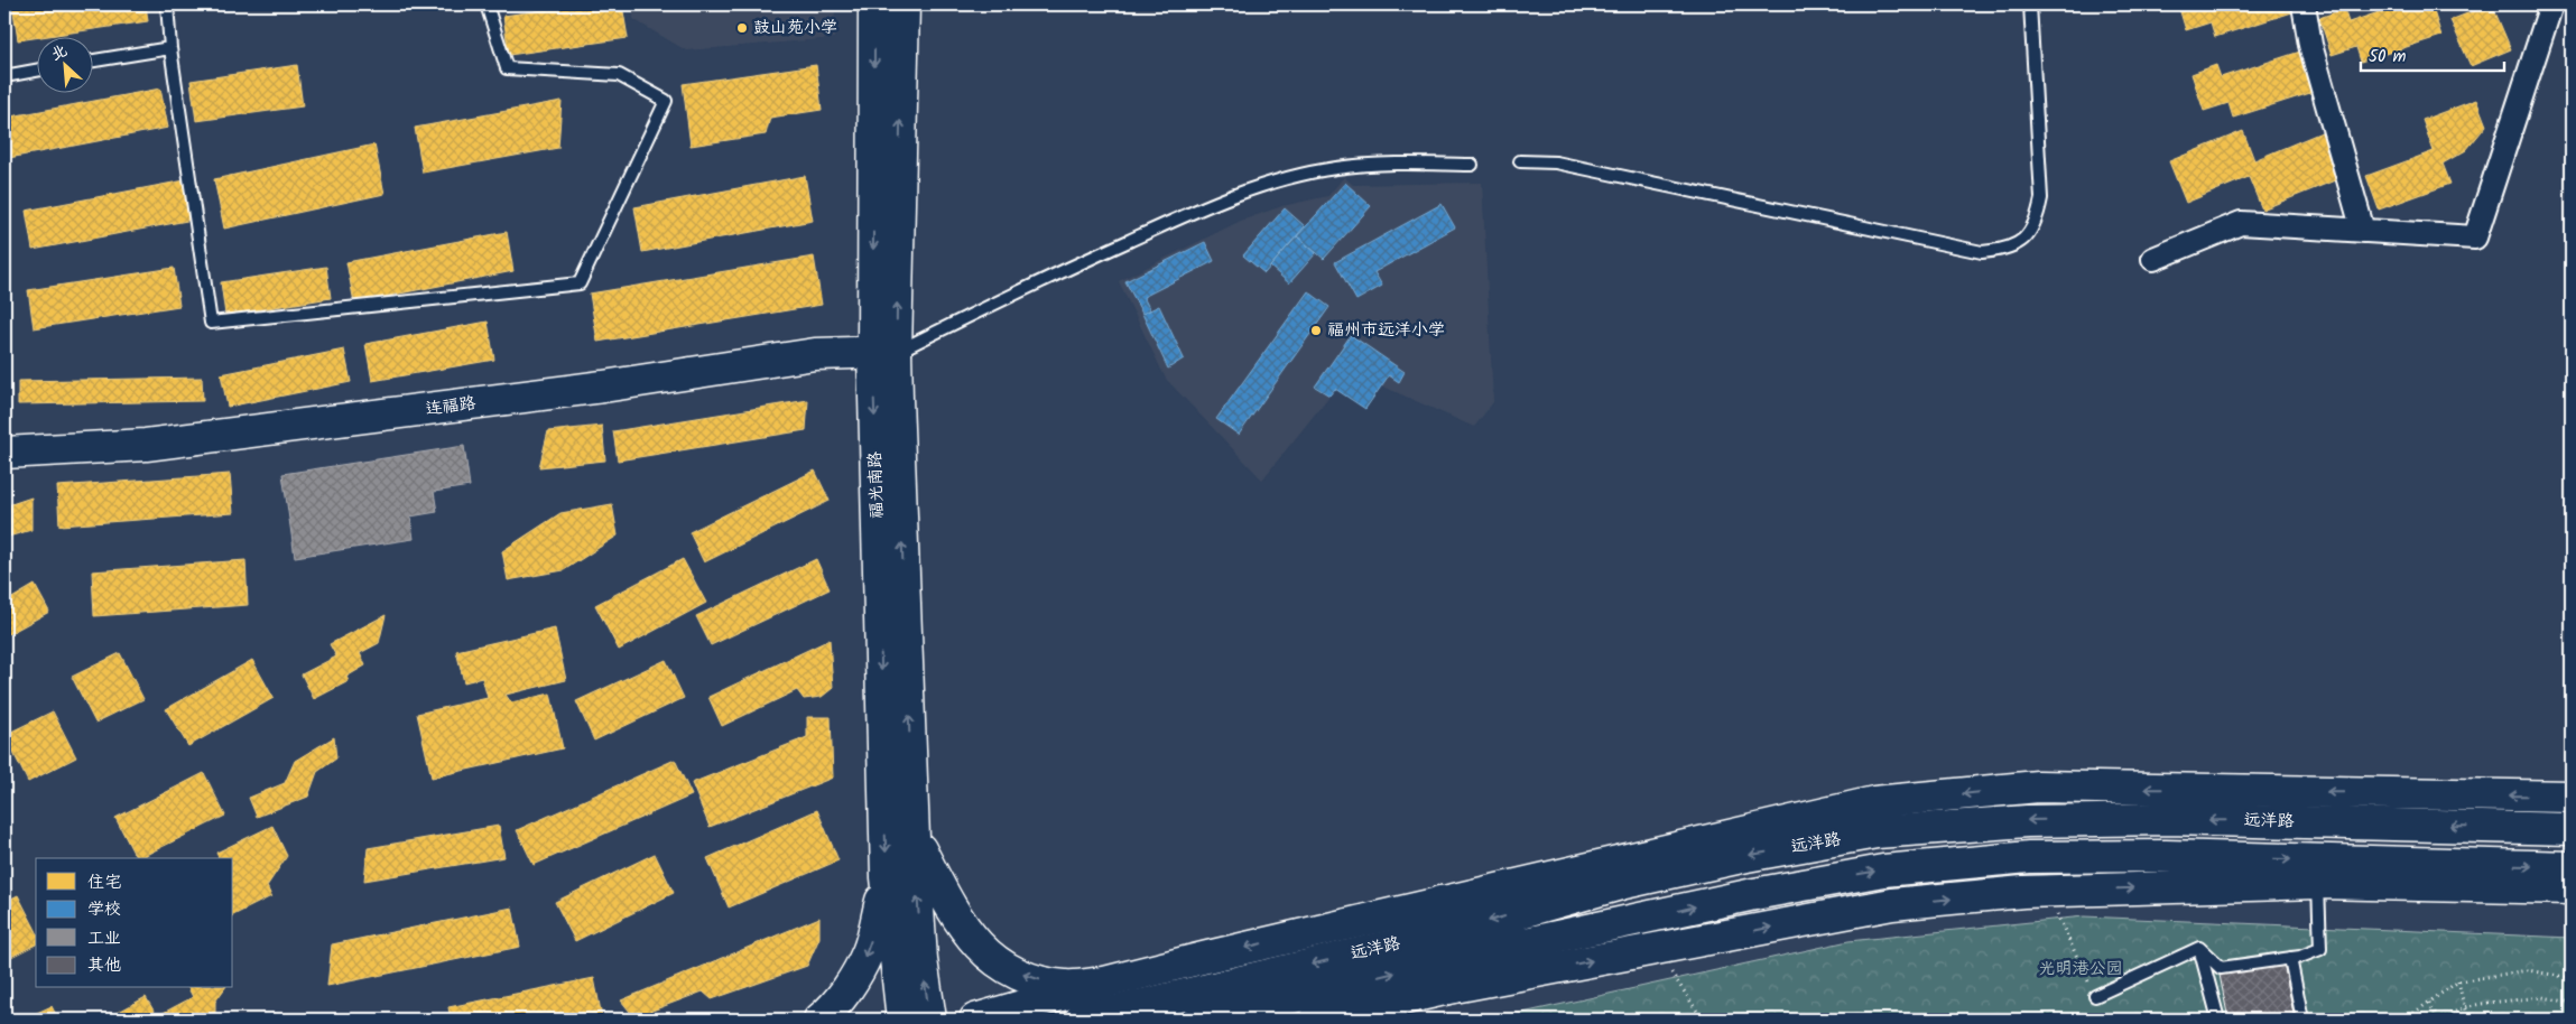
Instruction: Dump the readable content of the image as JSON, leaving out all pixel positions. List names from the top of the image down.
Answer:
{
  "streets": {
    "main road": ["连福路", "福光南路", "远洋路"]
  },
  "crossings": [
    ["连福路", "福光南路"]
  ],
  "parks": ["光明港公园"],
  "places": ["鼓山苑小学", "福州市远洋小学"],
  "legend": [
    "住宅",
    "学校",
    "工业",
    "其他"
  ],
  "scale_bar": "50 m",
  "north": "top left"
}
